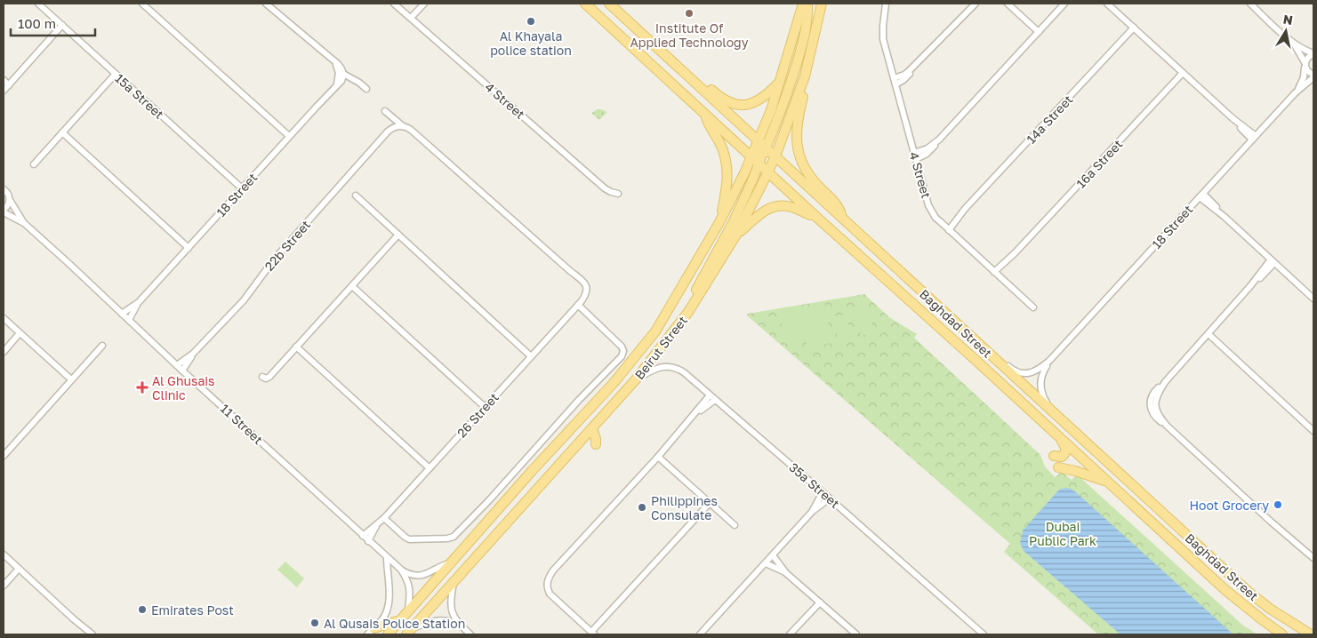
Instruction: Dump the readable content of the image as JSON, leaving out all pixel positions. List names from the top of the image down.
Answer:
{
  "streets": {
    "main road": ["Baghdad Street", "Beirut Street"],
    "street": [
      "15a Street",
      "4 Street",
      "14a Street",
      "16a Street",
      "18 Street",
      "22b Street",
      "26 Street",
      "11 Street",
      "35a Street"
    ]
  },
  "crossings": [
    ["15a Street", "18 Street"],
    ["4 Street", "14a Street"],
    ["4 Street", "16a Street"],
    ["18 Street", "Baghdad Street"],
    ["18 Street", "11 Street"],
    ["22b Street", "26 Street"],
    ["22b Street", "11 Street"],
    ["Baghdad Street", "Beirut Street"],
    ["Beirut Street", "11 Street"],
    ["Beirut Street", "35a Street"],
    ["26 Street", "11 Street"]
  ],
  "parks": ["Dubai Public Park"],
  "places": {
    "other": [
      "Institute Of Applied Technology",
      "Al Khayala police station",
      "Hoot Grocery",
      "Philippines Consulate",
      "Emirates Post",
      "Al Qusais Police Station"
    ],
    "health": ["Al Ghusais Clinic"]
  },
  "scale_bar": "100 m",
  "north": "top"
}
